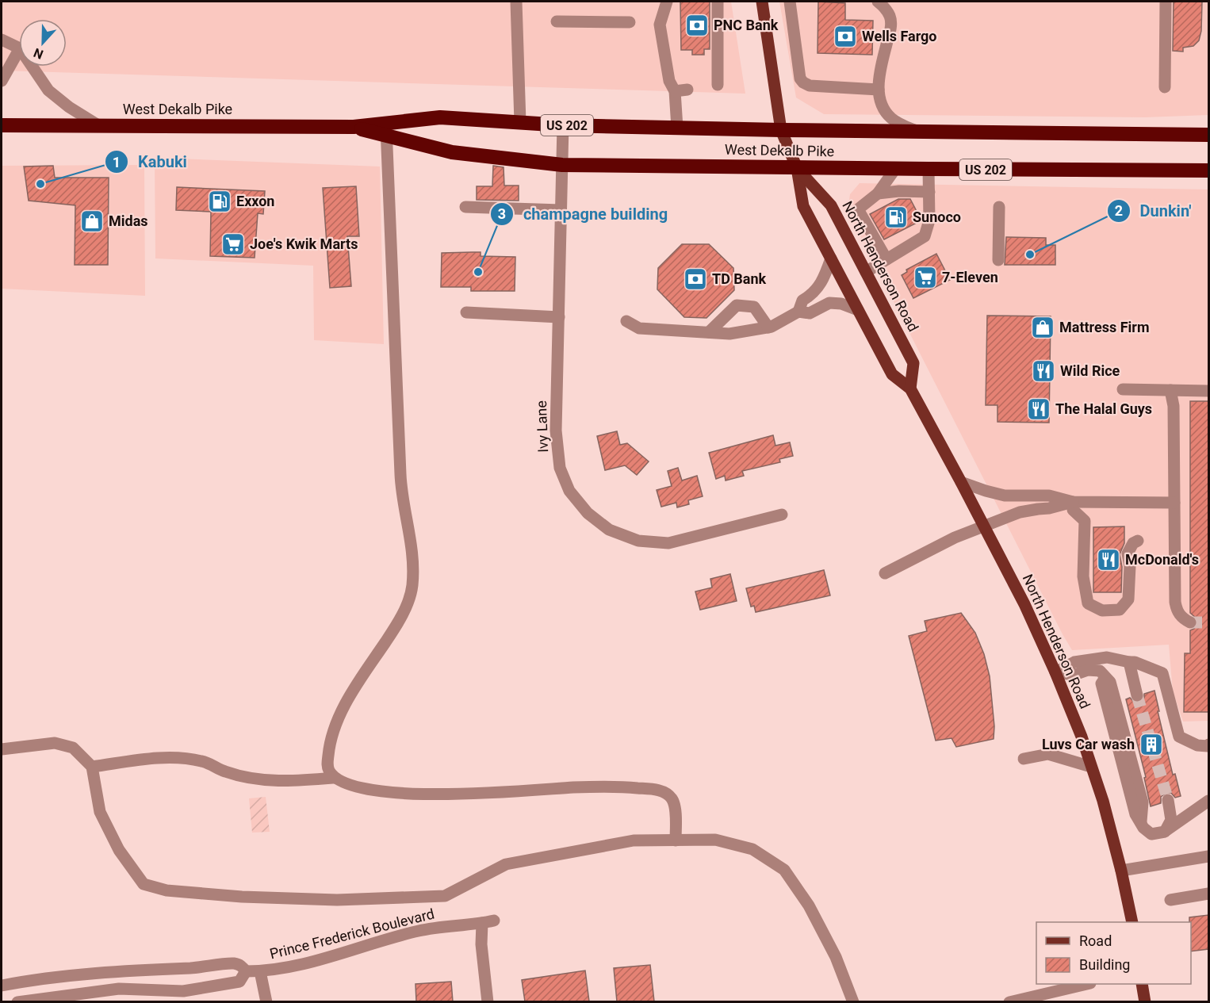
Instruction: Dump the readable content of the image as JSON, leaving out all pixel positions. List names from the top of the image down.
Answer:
{
  "streets": {
    "highway": ["West Dekalb Pike", "US 202"],
    "main road": ["North Henderson Road"],
    "street": ["Ivy Lane", "Prince Frederick Boulevard"]
  },
  "crossings": [
    ["West Dekalb Pike", "North Henderson Road"],
    ["West Dekalb Pike", "Ivy Lane"]
  ],
  "places": {
    "bank": ["PNC Bank", "Wells Fargo", "TD Bank"],
    "other": ["Kabuki", "Dunkin'", "champagne building"],
    "fuel station": ["Exxon", "Sunoco"],
    "shop": ["Midas", "Mattress Firm"],
    "supermarket": ["Joe's Kwik Marts", "7-Eleven"],
    "restaurant": ["Wild Rice", "The Halal Guys", "McDonald's"],
    "building": ["Luvs Car wash"]
  },
  "legend": ["Road", "Building"],
  "north": "bottom"
}
